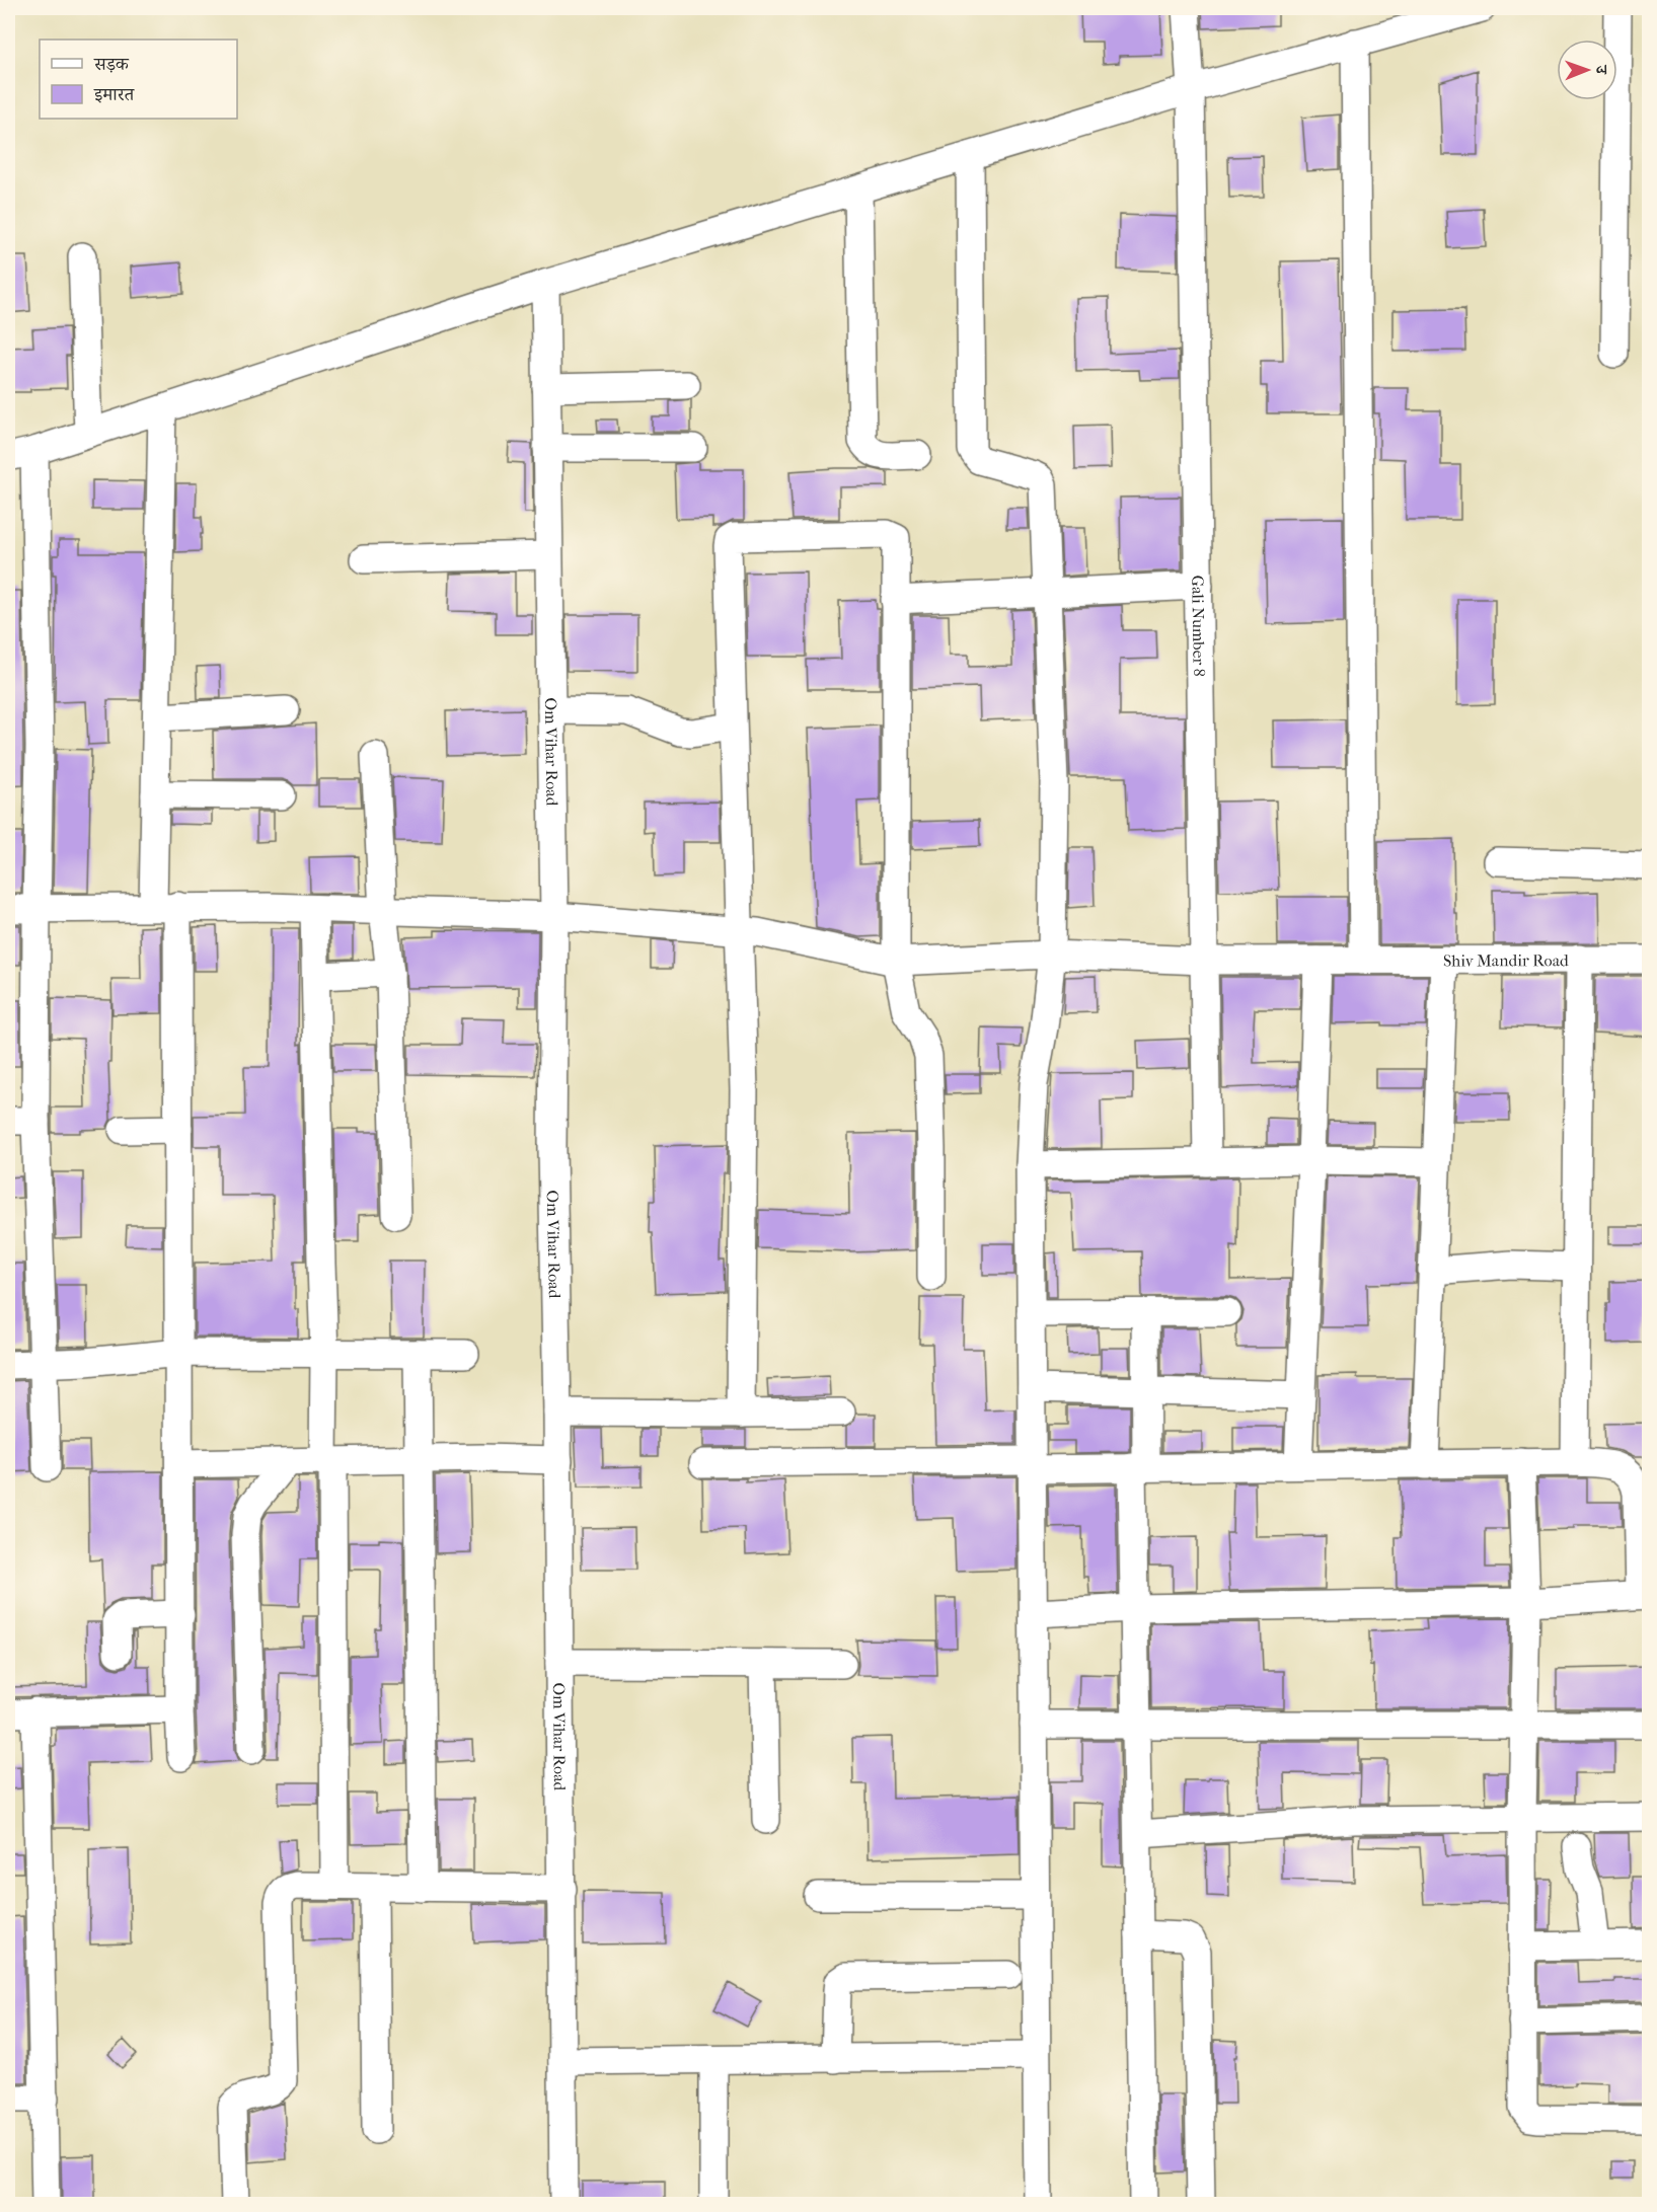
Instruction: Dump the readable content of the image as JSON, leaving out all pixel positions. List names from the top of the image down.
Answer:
{
  "streets": {
    "street": ["Gali Number 8", "Om Vihar Road", "Shiv Mandir Road"]
  },
  "crossings": [
    ["Gali Number 8", "Shiv Mandir Road"],
    ["Om Vihar Road", "Shiv Mandir Road"]
  ],
  "legend": ["सड़क", "इमारत"],
  "north": "right"
}
